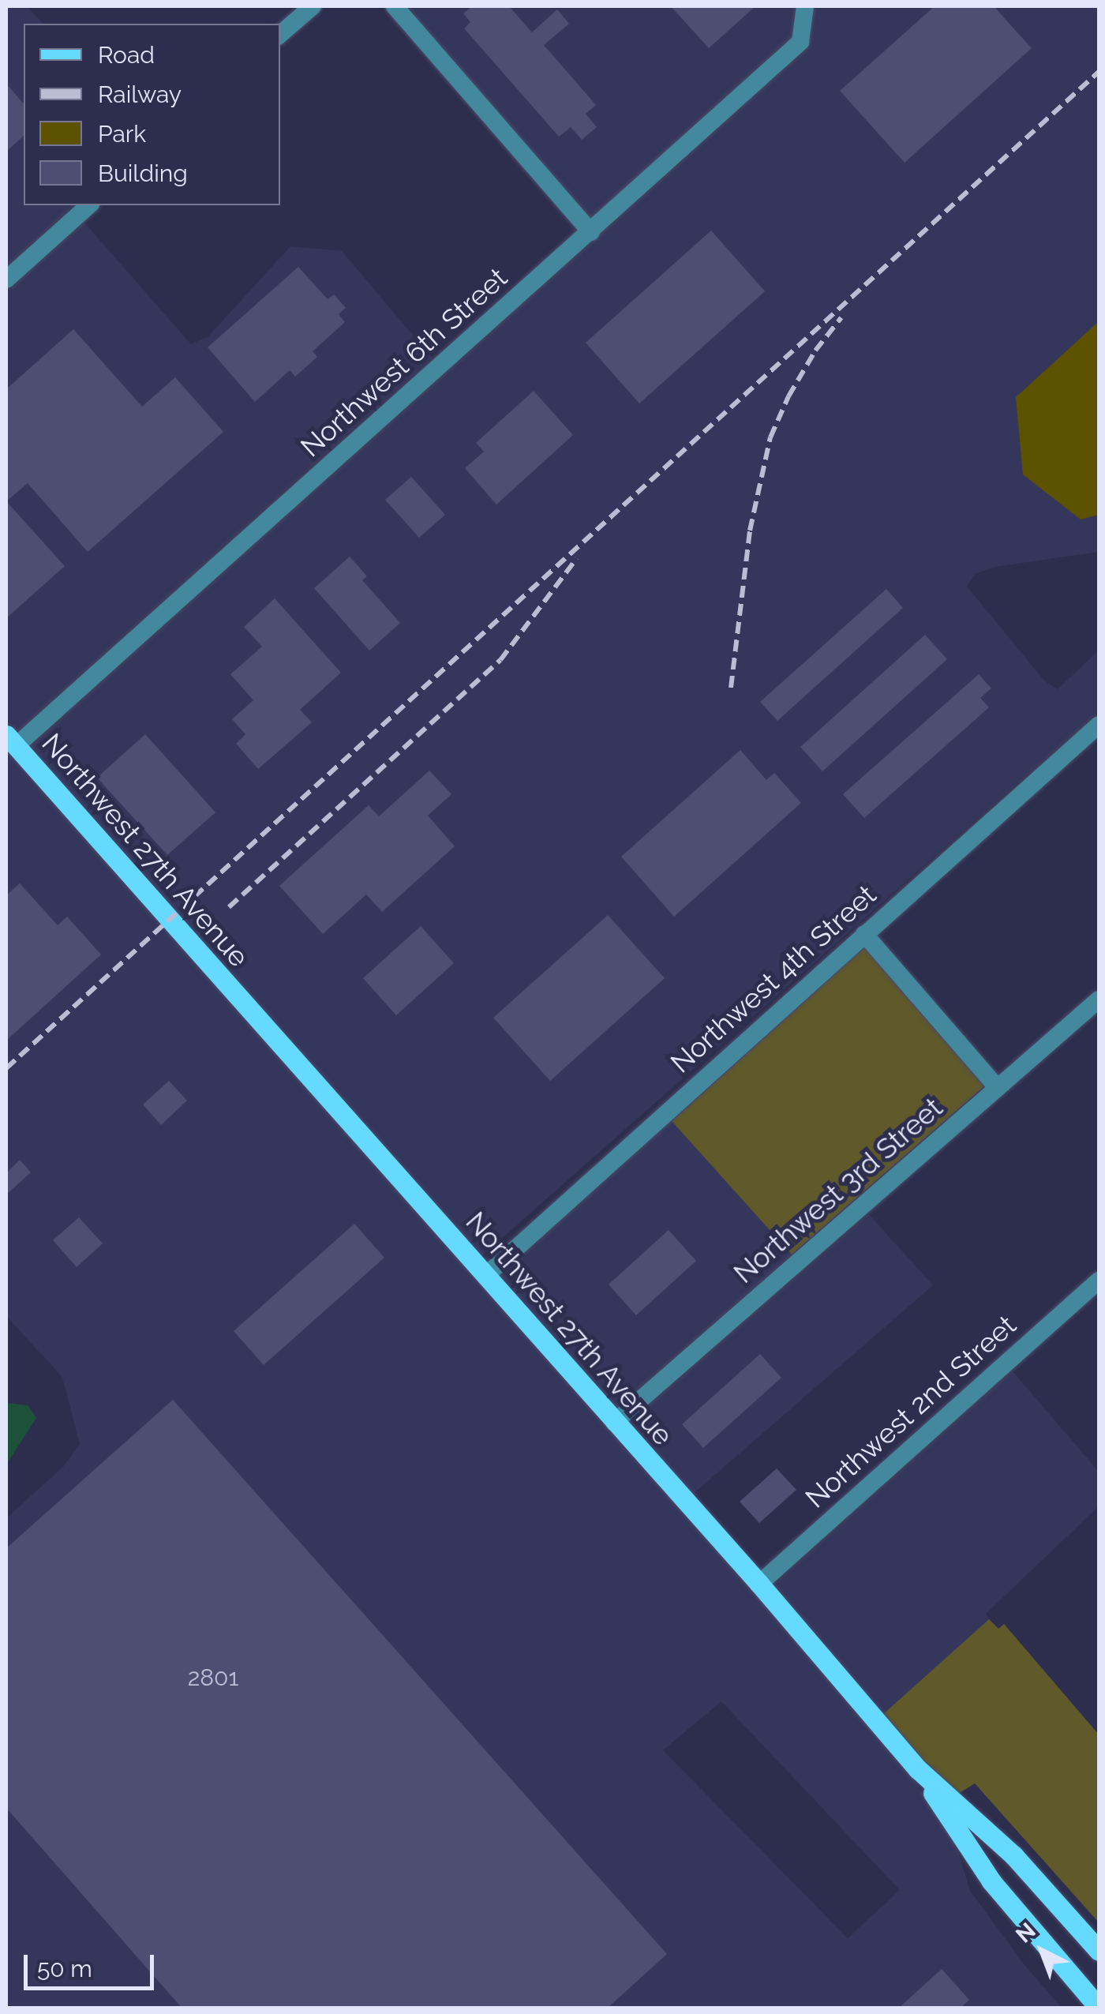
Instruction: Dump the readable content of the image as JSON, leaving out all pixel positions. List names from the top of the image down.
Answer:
{
  "streets": {
    "main road": ["Northwest 27th Avenue"],
    "street": [
      "Northwest 6th Street",
      "Northwest 4th Street",
      "Northwest 3rd Street",
      "Northwest 2nd Street"
    ]
  },
  "crossings": [
    ["Northwest 6th Street", "Northwest 27th Avenue"],
    ["Northwest 27th Avenue", "Northwest 4th Street"],
    ["Northwest 27th Avenue", "Northwest 3rd Street"],
    ["Northwest 27th Avenue", "Northwest 2nd Street"]
  ],
  "house_numbers": ["2801"],
  "legend": [
    "Road",
    "Railway",
    "Park",
    "Building"
  ],
  "scale_bar": "50 m",
  "north": "top left"
}
